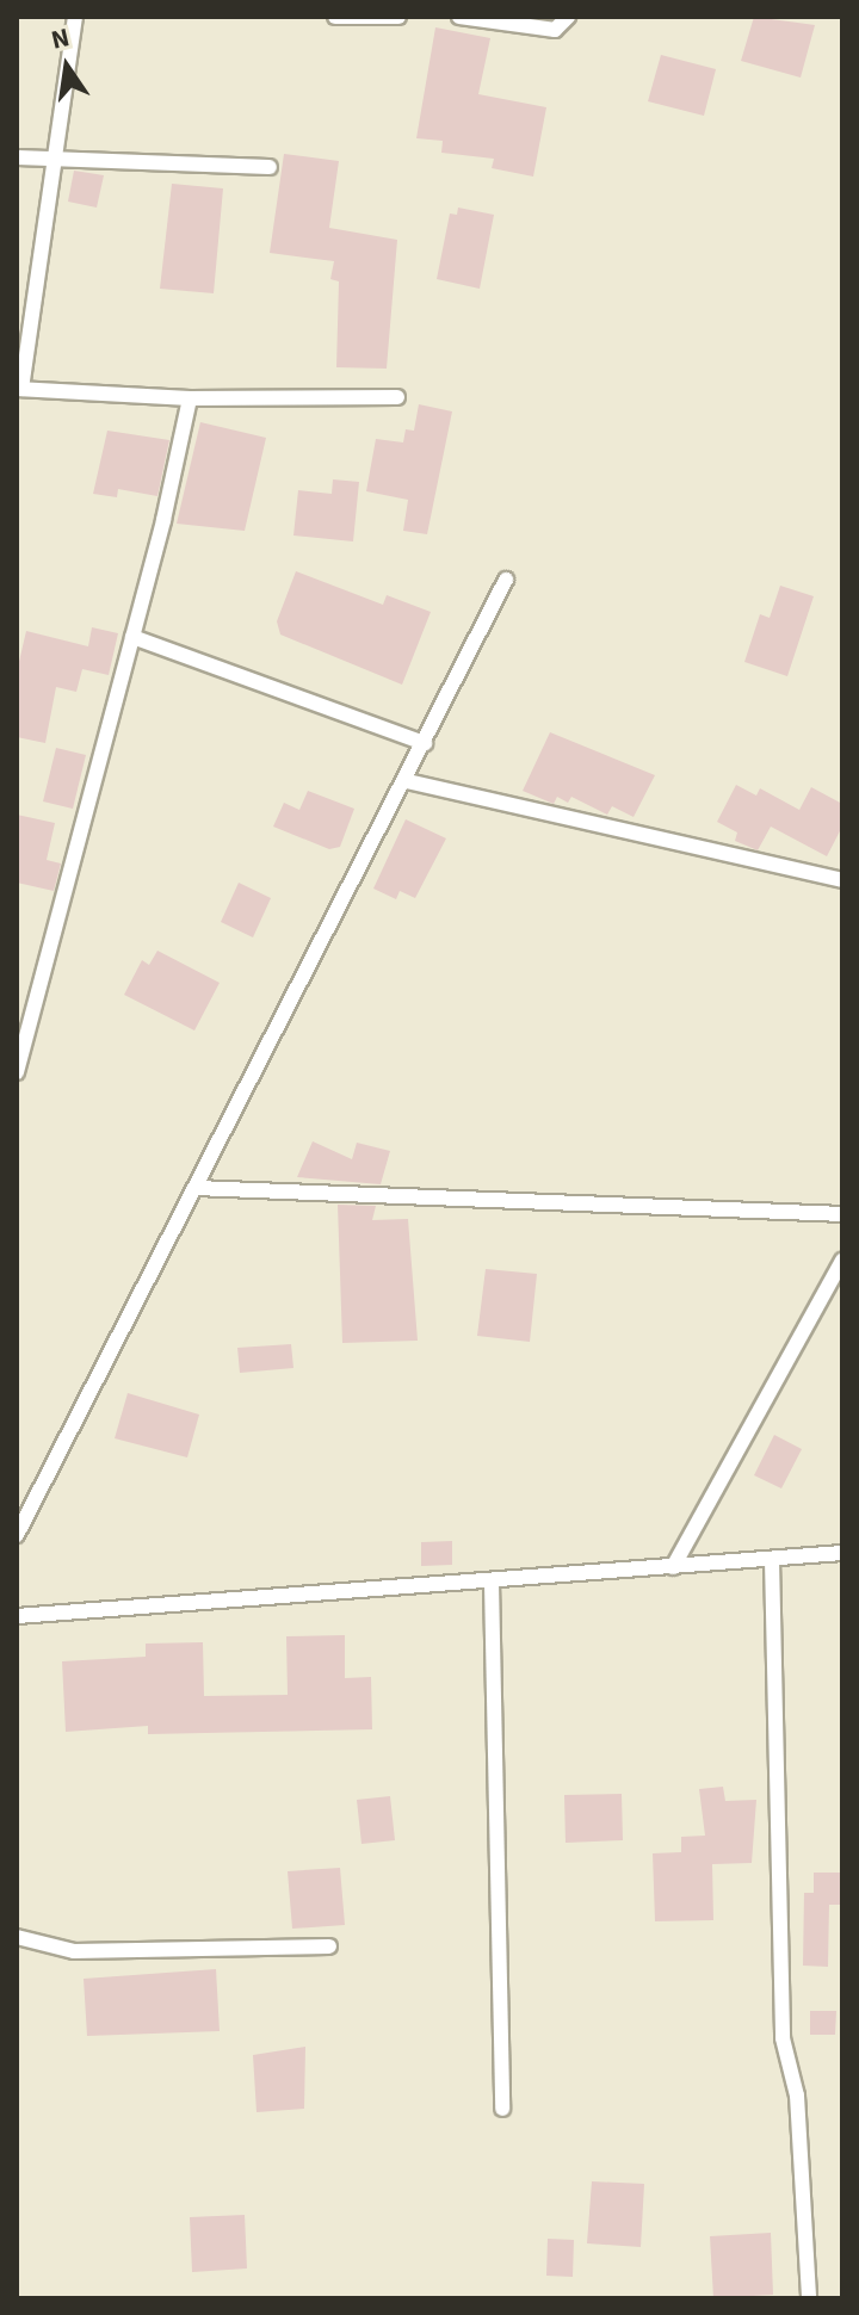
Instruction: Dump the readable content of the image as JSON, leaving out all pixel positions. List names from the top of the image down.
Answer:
{
  "north": "top"
}
